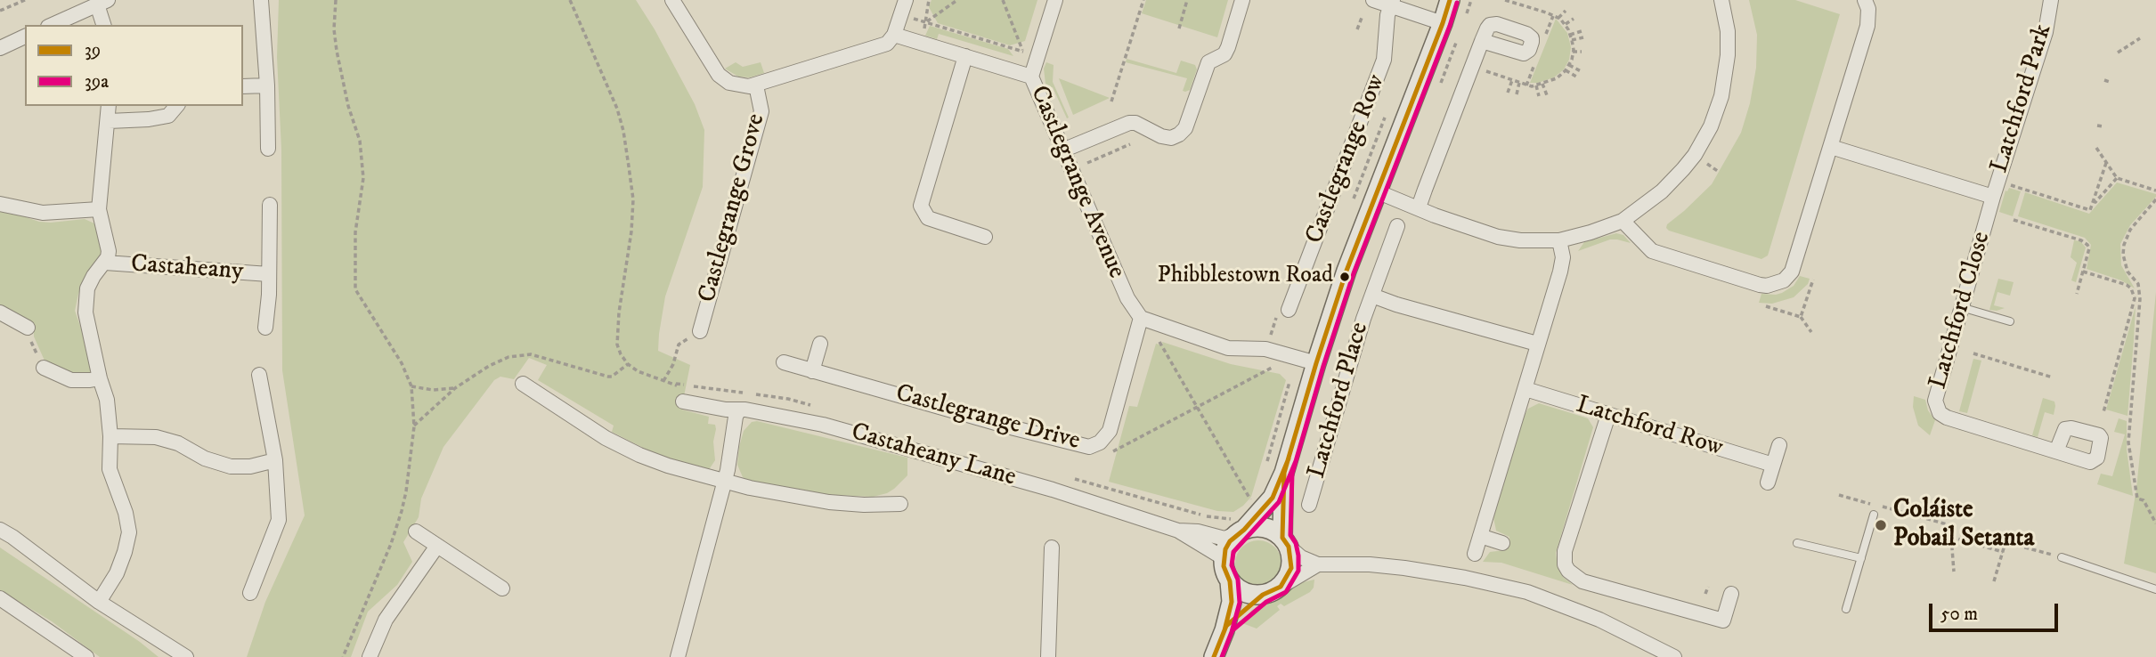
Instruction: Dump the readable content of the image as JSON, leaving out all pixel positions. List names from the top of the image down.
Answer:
{
  "streets": {
    "street": [
      "Latchford Park",
      "Castlegrange Row",
      "Castlegrange Avenue",
      "Castlegrange Grove",
      "Castaheany",
      "Latchford Close",
      "Latchford Place",
      "Castlegrange Drive",
      "Latchford Row",
      "Castaheany Lane"
    ]
  },
  "crossings": [
    ["Latchford Park", "Latchford Close"],
    ["Castlegrange Avenue", "Castlegrange Drive"]
  ],
  "places": ["Phibblestown Road", "Coláiste Pobail Setanta"],
  "lines": ["transit line 39", "transit line 39a"],
  "legend": ["39", "39a"],
  "scale_bar": "50 m"
}
